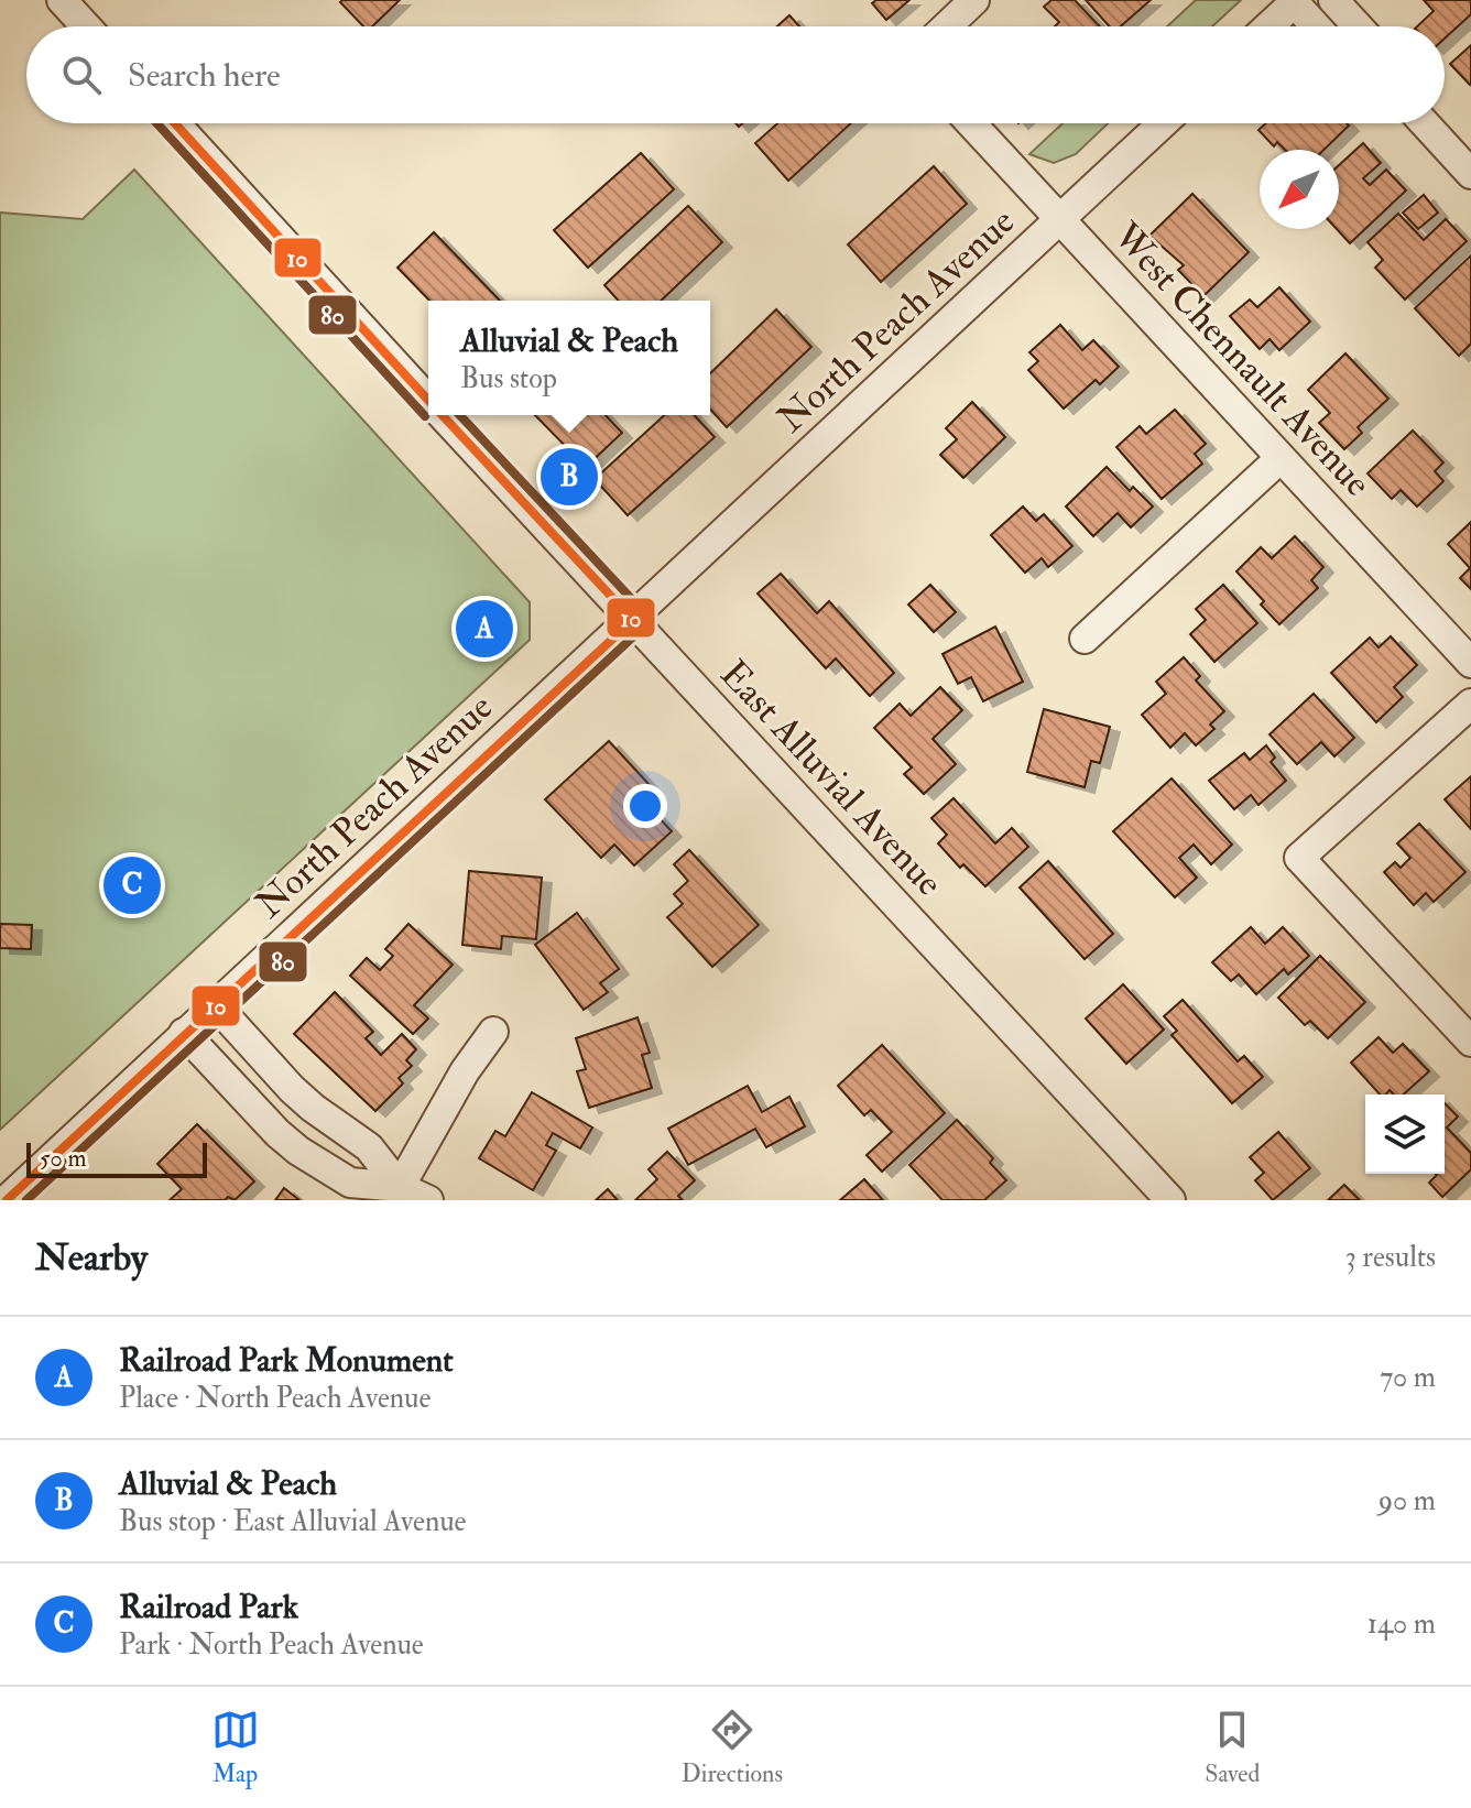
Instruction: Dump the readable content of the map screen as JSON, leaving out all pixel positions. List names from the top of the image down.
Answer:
{
  "streets": {
    "street": ["North Peach Avenue", "West Chennault Avenue", "East Alluvial Avenue"]
  },
  "crossings": [
    ["North Peach Avenue", "West Chennault Avenue"],
    ["North Peach Avenue", "East Alluvial Avenue"]
  ],
  "lines": ["transit line 10", "transit line 80"],
  "scale_bar": "50 m",
  "north": "bottom left",
  "page": {
    "search": "Search here",
    "popup": ["Alluvial & Peach", "Bus stop"],
    "pins": ["B", "A", "C"],
    "scale": "50 m",
    "heading": ["Nearby", "3 results"],
    "list": [
      {
        "mark": "A",
        "name": "Railroad Park Monument",
        "note": "Place · North Peach Avenue",
        "value": "70 m"
      },
      {
        "mark": "B",
        "name": "Alluvial & Peach",
        "note": "Bus stop · East Alluvial Avenue",
        "value": "90 m"
      },
      {
        "mark": "C",
        "name": "Railroad Park",
        "note": "Park · North Peach Avenue",
        "value": "140 m"
      }
    ],
    "nav": ["Map", "Directions", "Saved"]
  }
}
